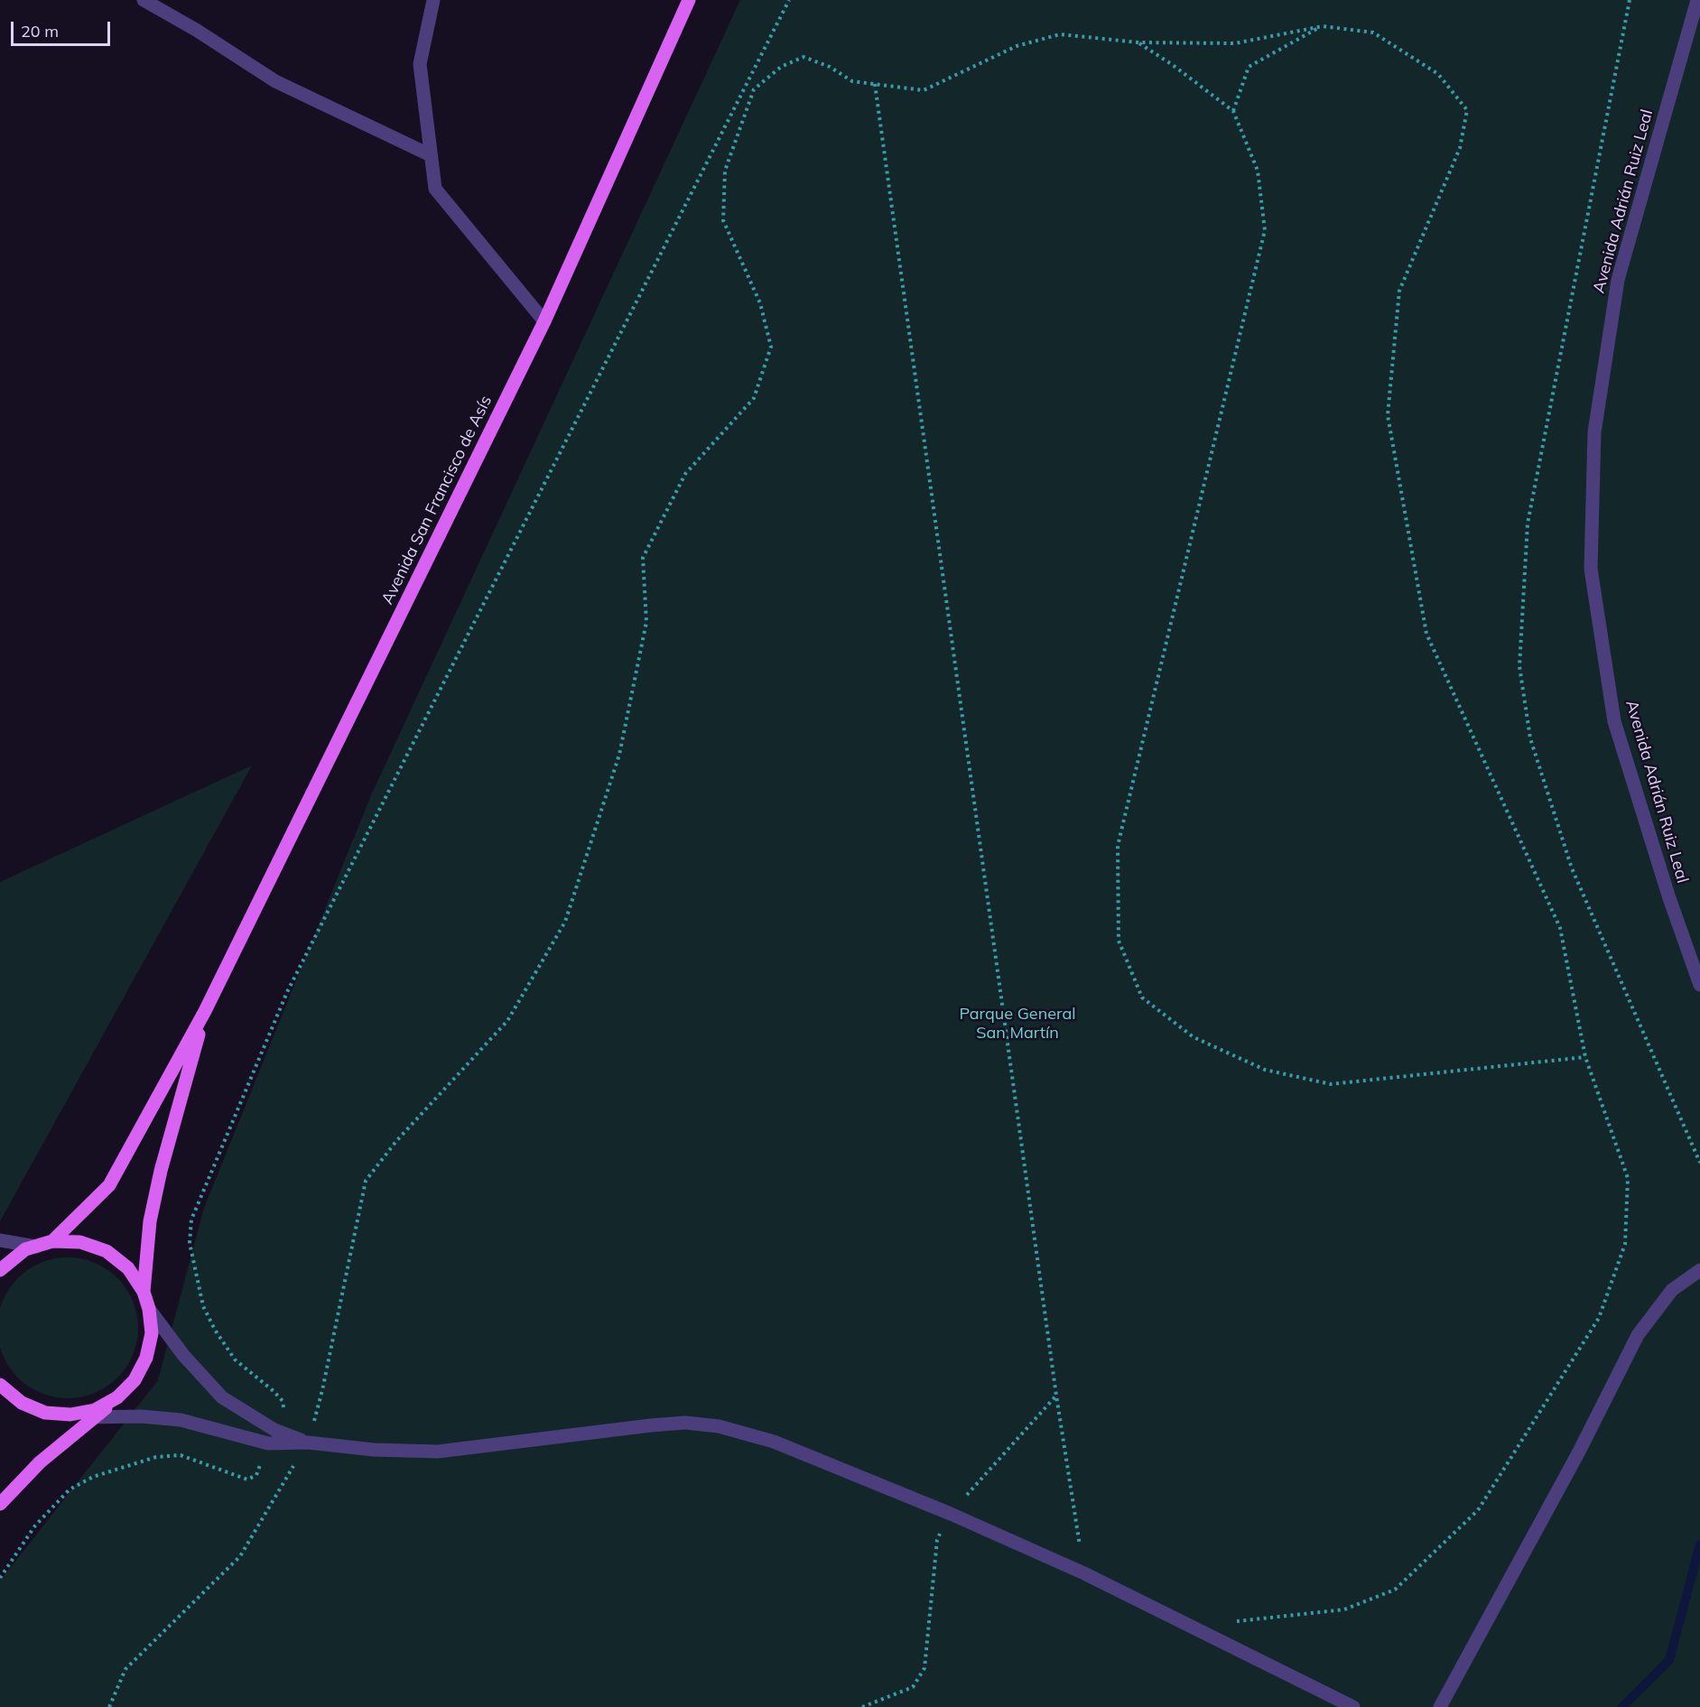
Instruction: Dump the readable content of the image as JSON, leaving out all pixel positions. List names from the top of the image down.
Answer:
{
  "streets": {
    "main road": ["Avenida San Francisco de Asís"],
    "street": ["Avenida Adrián Ruiz Leal"]
  },
  "parks": ["Parque General San Martín"],
  "scale_bar": "20 m"
}
